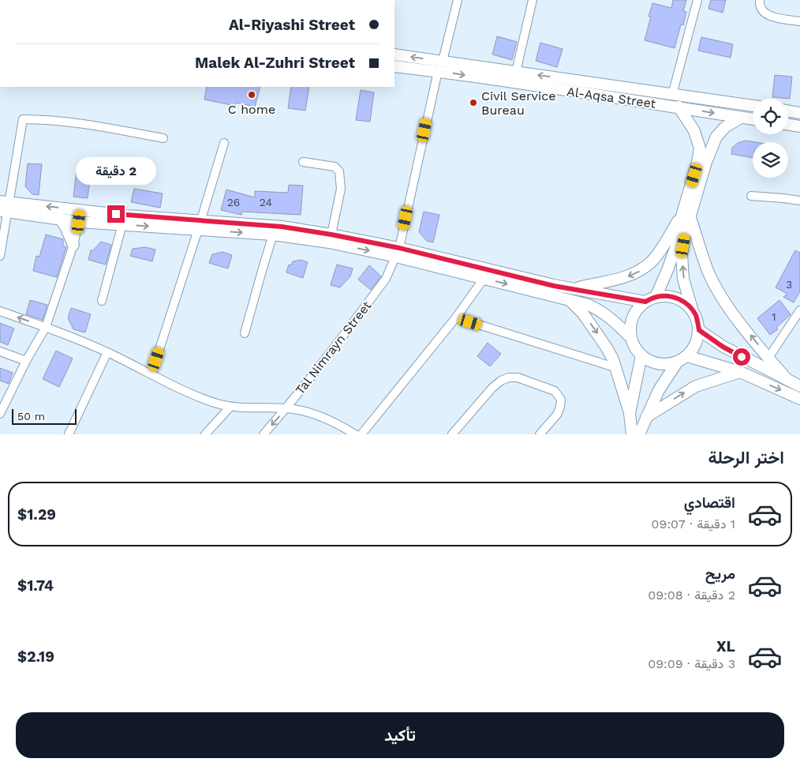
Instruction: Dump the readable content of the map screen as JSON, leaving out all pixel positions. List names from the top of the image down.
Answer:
{
  "streets": {
    "street": ["Al-Aqsa Street", "Tal Nimrayn Street"]
  },
  "crossings": [
    ["Al-Aqsa Street", "Tal Nimrayn Street"]
  ],
  "places": ["C home", "Civil Service Bureau"],
  "house_numbers": [
    "26",
    "24",
    "3",
    "1"
  ],
  "scale_bar": "50 m",
  "page": {
    "banner": ["Al-Riyashi Street", "Malek Al-Zuhri Street"],
    "bubble": "2 دقيقة",
    "scale": "50 m",
    "heading": "اختر الرحلة",
    "list": [
      {
        "name": "اقتصادي",
        "note": "1 دقيقة · 09:07",
        "value": "$1.29"
      },
      {
        "name": "مريح",
        "note": "2 دقيقة · 09:08",
        "value": "$1.74"
      },
      {
        "name": "XL",
        "note": "3 دقيقة · 09:09",
        "value": "$2.19"
      }
    ],
    "buttons": "تأكيد"
  }
}
